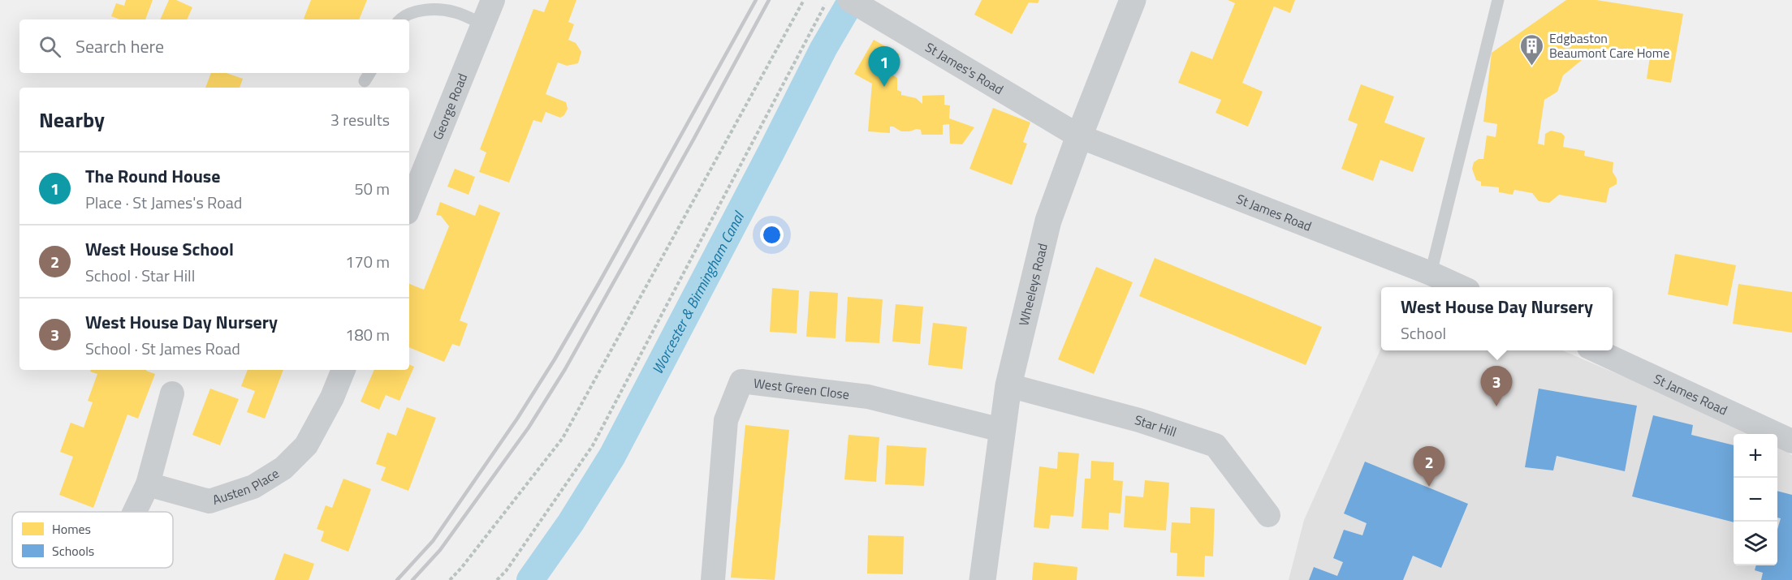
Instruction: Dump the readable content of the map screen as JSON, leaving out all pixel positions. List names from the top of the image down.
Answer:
{
  "streets": {
    "street": [
      "St James's Road",
      "George Road",
      "St James Road",
      "Wheeleys Road",
      "West Green Close",
      "Star Hill",
      "Austen Place"
    ]
  },
  "crossings": [
    ["St James's Road", "St James Road"],
    ["St James's Road", "Wheeleys Road"],
    ["St James Road", "Wheeleys Road"],
    ["Wheeleys Road", "West Green Close"],
    ["Wheeleys Road", "Star Hill"]
  ],
  "water": ["Worcester & Birmingham Canal"],
  "places": {
    "building": ["Edgbaston Beaumont Care Home"]
  },
  "legend": ["Homes", "Schools"],
  "page": {
    "search": "Search here",
    "pins": ["1", "3", "2"],
    "heading": ["Nearby", "3 results"],
    "list": [
      {
        "mark": "1",
        "name": "The Round House",
        "note": "Place · St James's Road",
        "value": "50 m"
      },
      {
        "mark": "2",
        "name": "West House School",
        "note": "School · Star Hill",
        "value": "170 m"
      },
      {
        "mark": "3",
        "name": "West House Day Nursery",
        "note": "School · St James Road",
        "value": "180 m"
      }
    ],
    "popup": ["West House Day Nursery", "School"],
    "map_buttons": ["+", "−"]
  }
}
